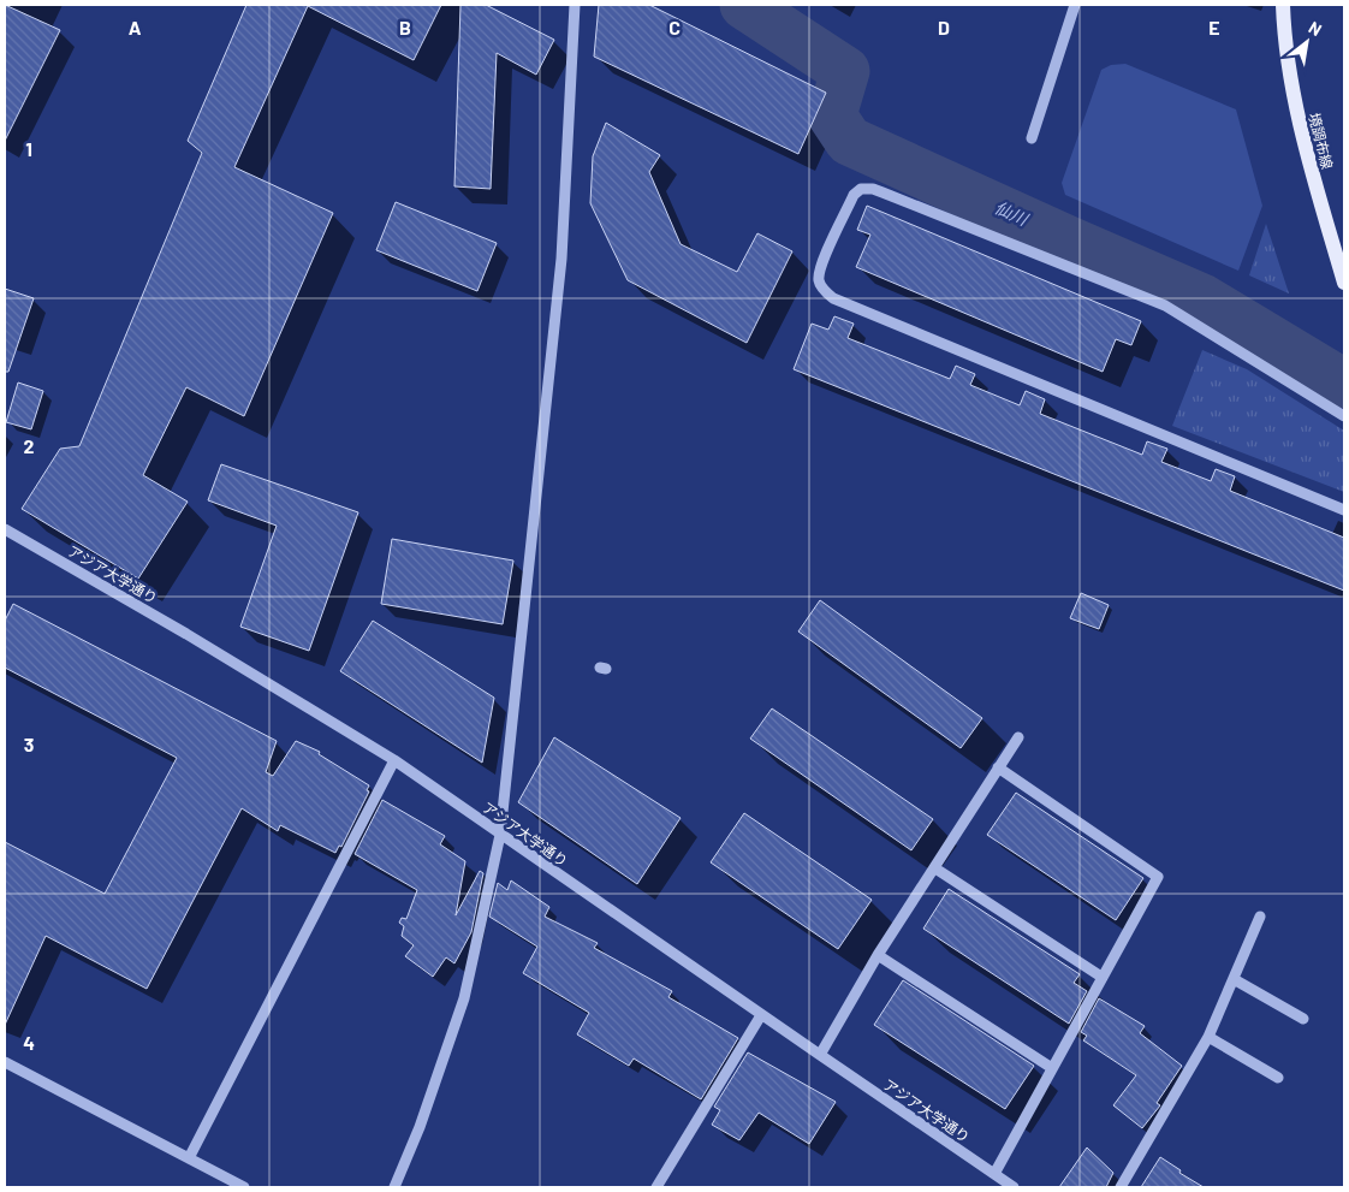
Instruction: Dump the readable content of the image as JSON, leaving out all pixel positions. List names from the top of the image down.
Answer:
{
  "streets": {
    "main road": ["境調布線"],
    "street": ["アジア大学通り"]
  },
  "water": ["仙川"],
  "north": "top right",
  "grid": {
    "columns": [
      "A",
      "B",
      "C",
      "D",
      "E"
    ],
    "rows": [
      "1",
      "2",
      "3",
      "4"
    ]
  }
}
